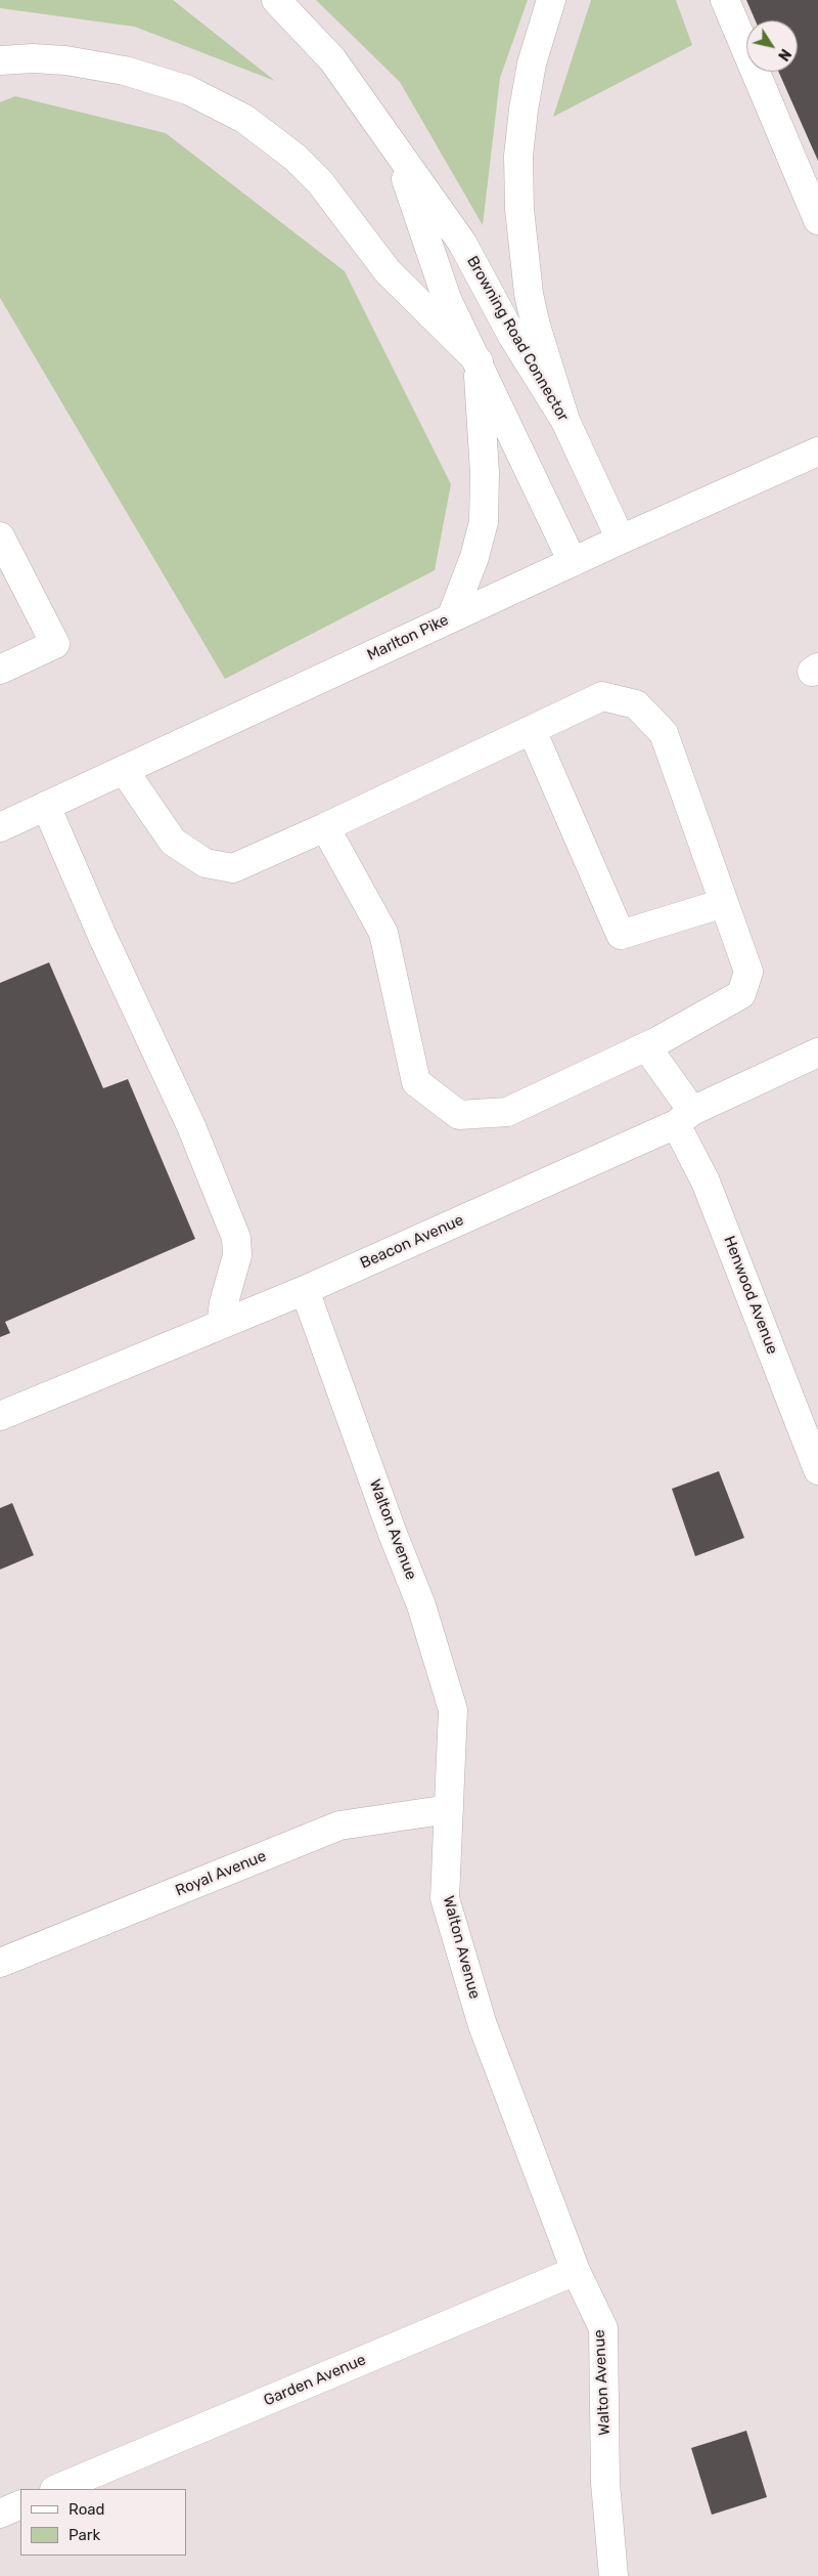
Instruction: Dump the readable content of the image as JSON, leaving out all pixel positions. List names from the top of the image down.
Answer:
{
  "streets": {
    "main road": [
      "Browning Road Connector",
      "Marlton Pike",
      "Beacon Avenue",
      "Henwood Avenue",
      "Walton Avenue",
      "Royal Avenue",
      "Garden Avenue"
    ]
  },
  "crossings": [
    ["Browning Road Connector", "Marlton Pike"],
    ["Beacon Avenue", "Henwood Avenue"],
    ["Beacon Avenue", "Walton Avenue"],
    ["Walton Avenue", "Royal Avenue"],
    ["Walton Avenue", "Garden Avenue"]
  ],
  "legend": ["Road", "Park"],
  "north": "bottom right"
}
